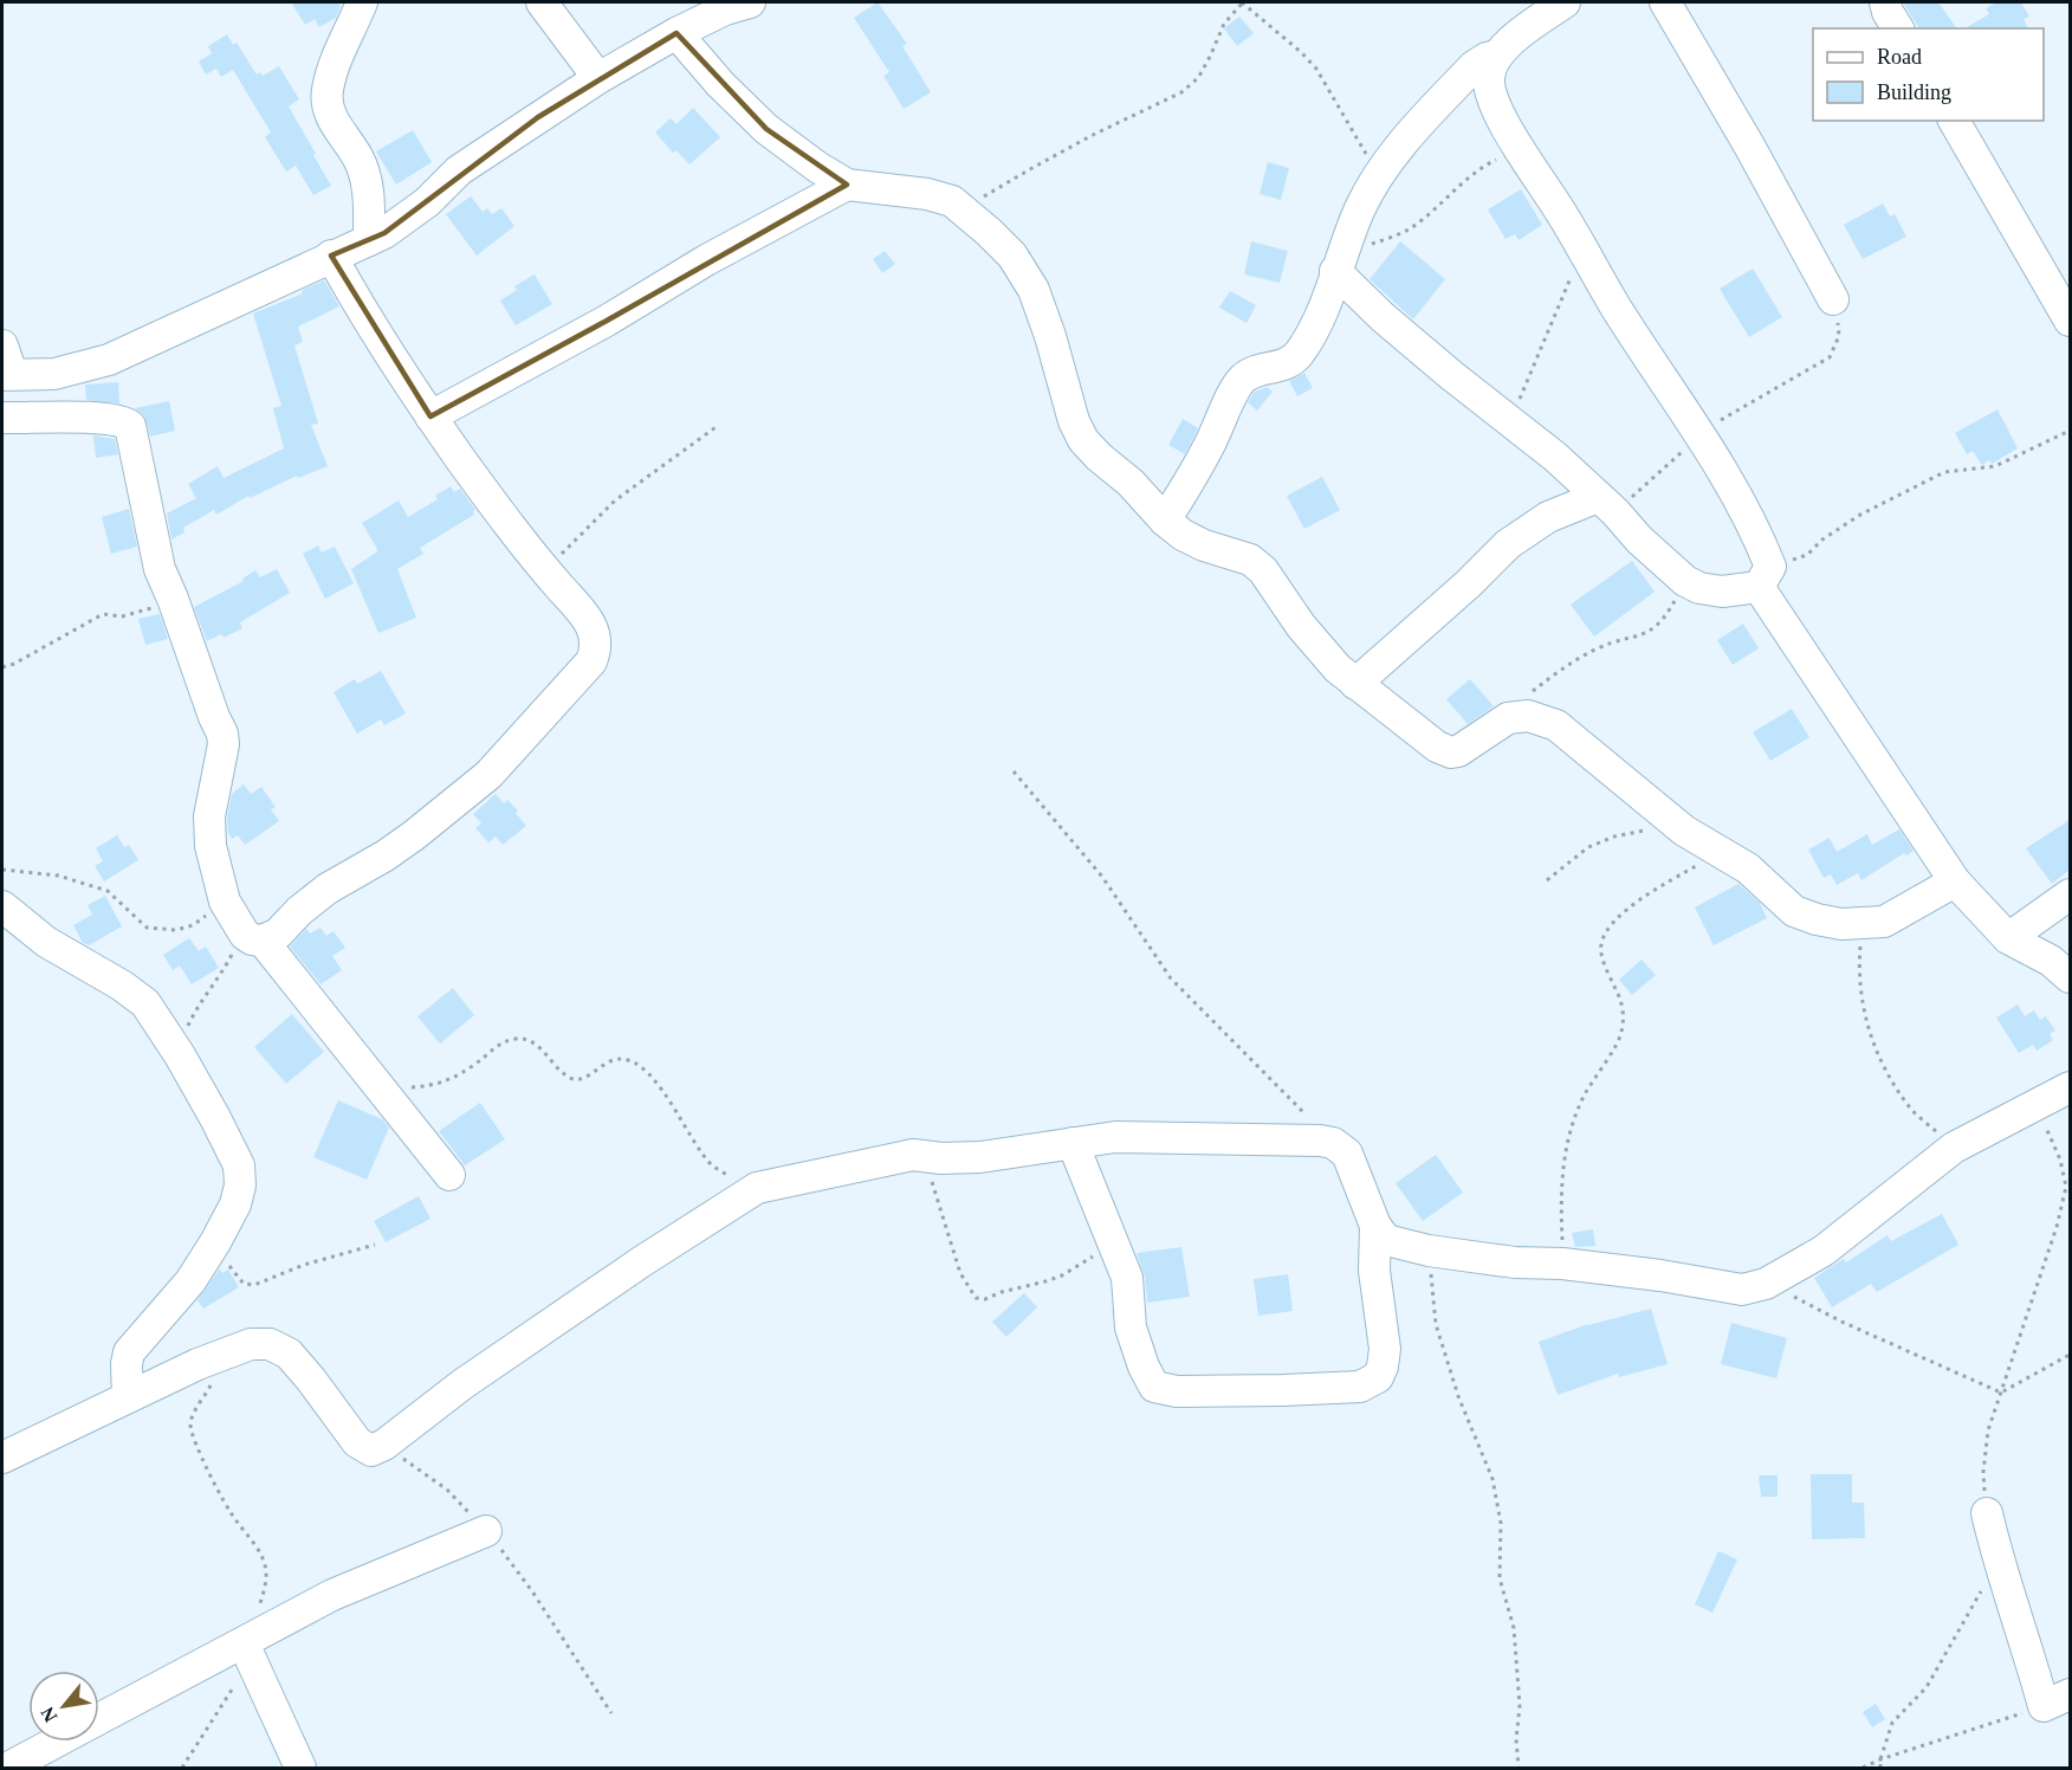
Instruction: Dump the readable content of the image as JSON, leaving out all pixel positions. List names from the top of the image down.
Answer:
{
  "legend": ["Road", "Building"],
  "north": "bottom left"
}
